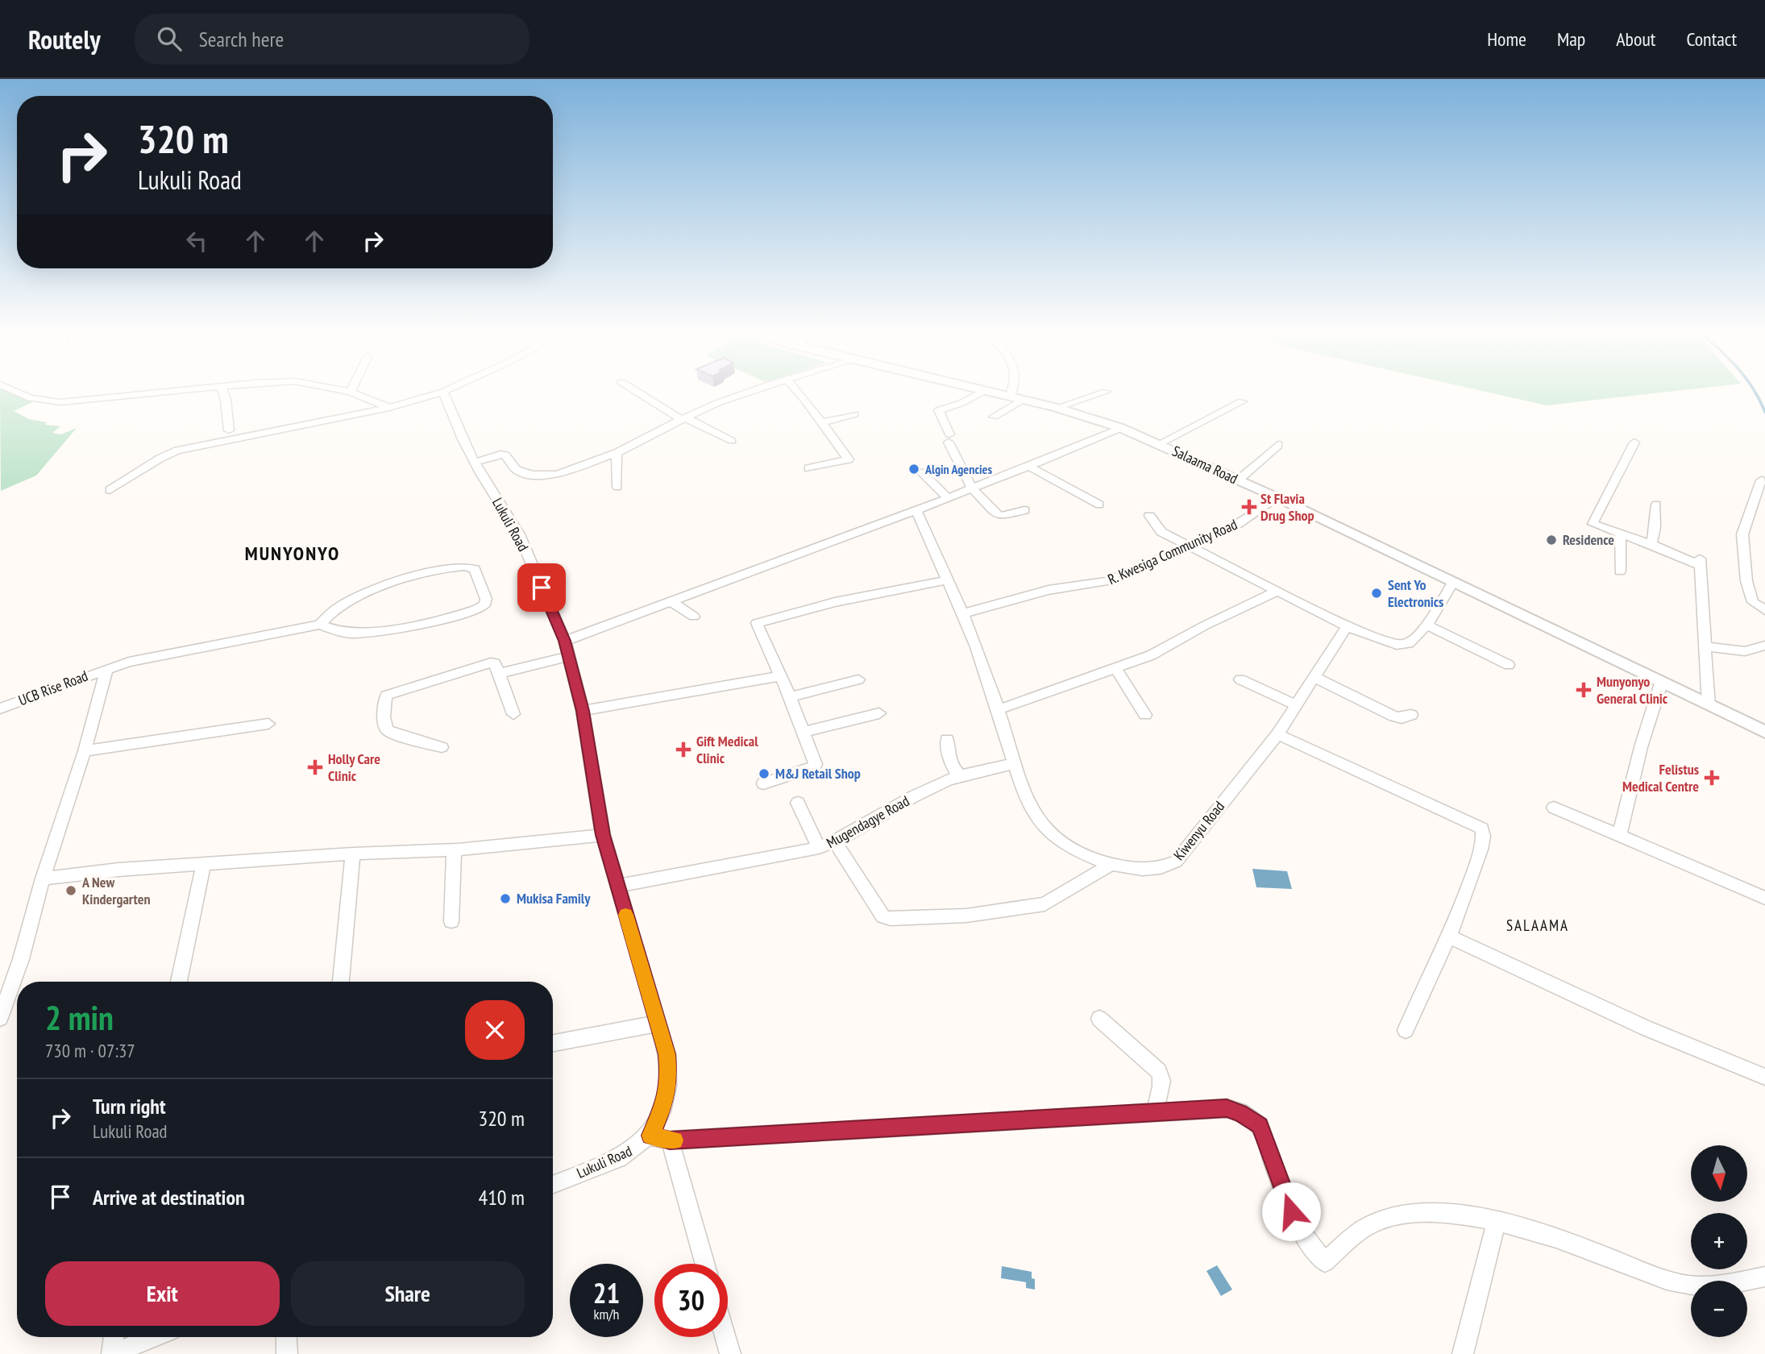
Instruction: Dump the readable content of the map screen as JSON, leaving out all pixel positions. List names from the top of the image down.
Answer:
{
  "streets": {
    "main road": ["Salaama Road"],
    "street": [
      "Lukuli Road",
      "R. Kwesiga Community Road",
      "UCB Rise Road",
      "Mugendagye Road",
      "Kiwenyu Road"
    ]
  },
  "crossings": [
    ["Salaama Road", "R. Kwesiga Community Road"],
    ["Lukuli Road", "Mugendagye Road"],
    ["R. Kwesiga Community Road", "Kiwenyu Road"],
    ["Mugendagye Road", "Kiwenyu Road"]
  ],
  "districts": ["MUNYONYO", "SALAAMA"],
  "places": {
    "other": [
      "Algin Agencies",
      "Residence",
      "Sent Yo Electronics",
      "M&J Retail Shop",
      "A New Kindergarten",
      "Mukisa Family"
    ],
    "health": [
      "St Flavia Drug Shop",
      "Munyonyo General Clinic",
      "Gift Medical Clinic",
      "Holly Care Clinic",
      "Felistus Medical Centre"
    ]
  },
  "north": "bottom",
  "page": {
    "header": "Routely",
    "search": "Search here",
    "nav": [
      "Home",
      "Map",
      "About",
      "Contact"
    ],
    "turn": ["320 m", "Lukuli Road"],
    "heading": ["2 min", "730 m · 07:37"],
    "list": [
      {
        "name": "Turn right",
        "note": "Lukuli Road",
        "value": "320 m"
      },
      {
        "name": "Arrive at destination",
        "value": "410 m"
      }
    ],
    "map_buttons": ["+", "−"],
    "buttons": ["Exit", "Share"],
    "speed": "21 km/h",
    "limit": "30"
  }
}
